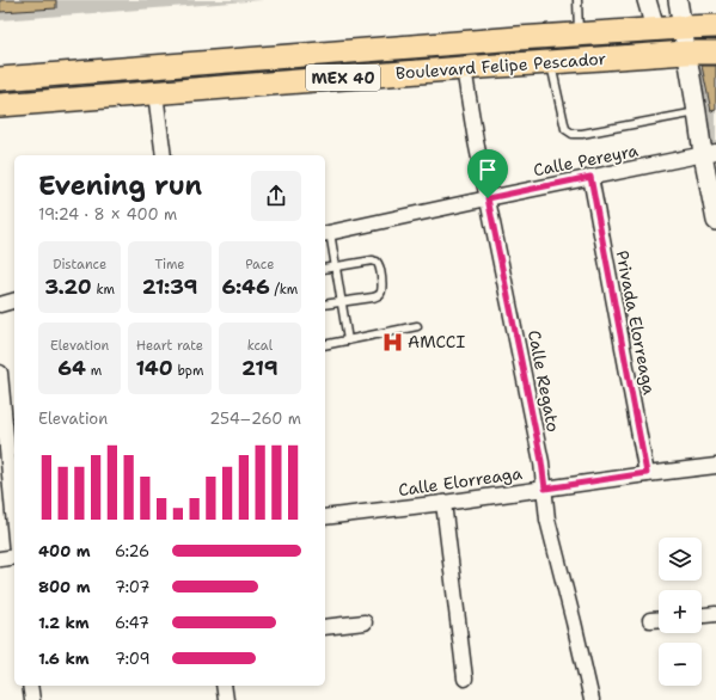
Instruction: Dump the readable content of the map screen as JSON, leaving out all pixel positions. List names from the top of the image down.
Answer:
{
  "streets": {
    "main road": ["Boulevard Felipe Pescador", "MEX 40"],
    "street": [
      "Calle Pereyra",
      "Privada Elorreaga",
      "Calle Regato",
      "Calle Elorreaga"
    ]
  },
  "crossings": [
    ["Boulevard Felipe Pescador", "Calle Regato"],
    ["Calle Pereyra", "Privada Elorreaga"],
    ["Calle Pereyra", "Calle Regato"],
    ["Privada Elorreaga", "Calle Elorreaga"],
    ["Calle Regato", "Calle Elorreaga"]
  ],
  "places": {
    "hospital": ["AMCCI"]
  },
  "page": {
    "heading": ["Evening run", "19:24 · 8 × 400 m"],
    "stats": [
      ["Distance", "3.20 km"],
      ["Time", "21:39"],
      ["Pace", "6:46 /km"],
      ["Elevation", "64 m"],
      ["Heart rate", "140 bpm"],
      ["kcal", "219"]
    ],
    "chart": ["Elevation", "254–260 m"],
    "list": [
      {
        "name": "400 m",
        "note": "6:26"
      },
      {
        "name": "800 m",
        "note": "7:07"
      },
      {
        "name": "1.2 km",
        "note": "6:47"
      },
      {
        "name": "1.6 km",
        "note": "7:09"
      }
    ],
    "map_buttons": ["+", "−"]
  }
}
